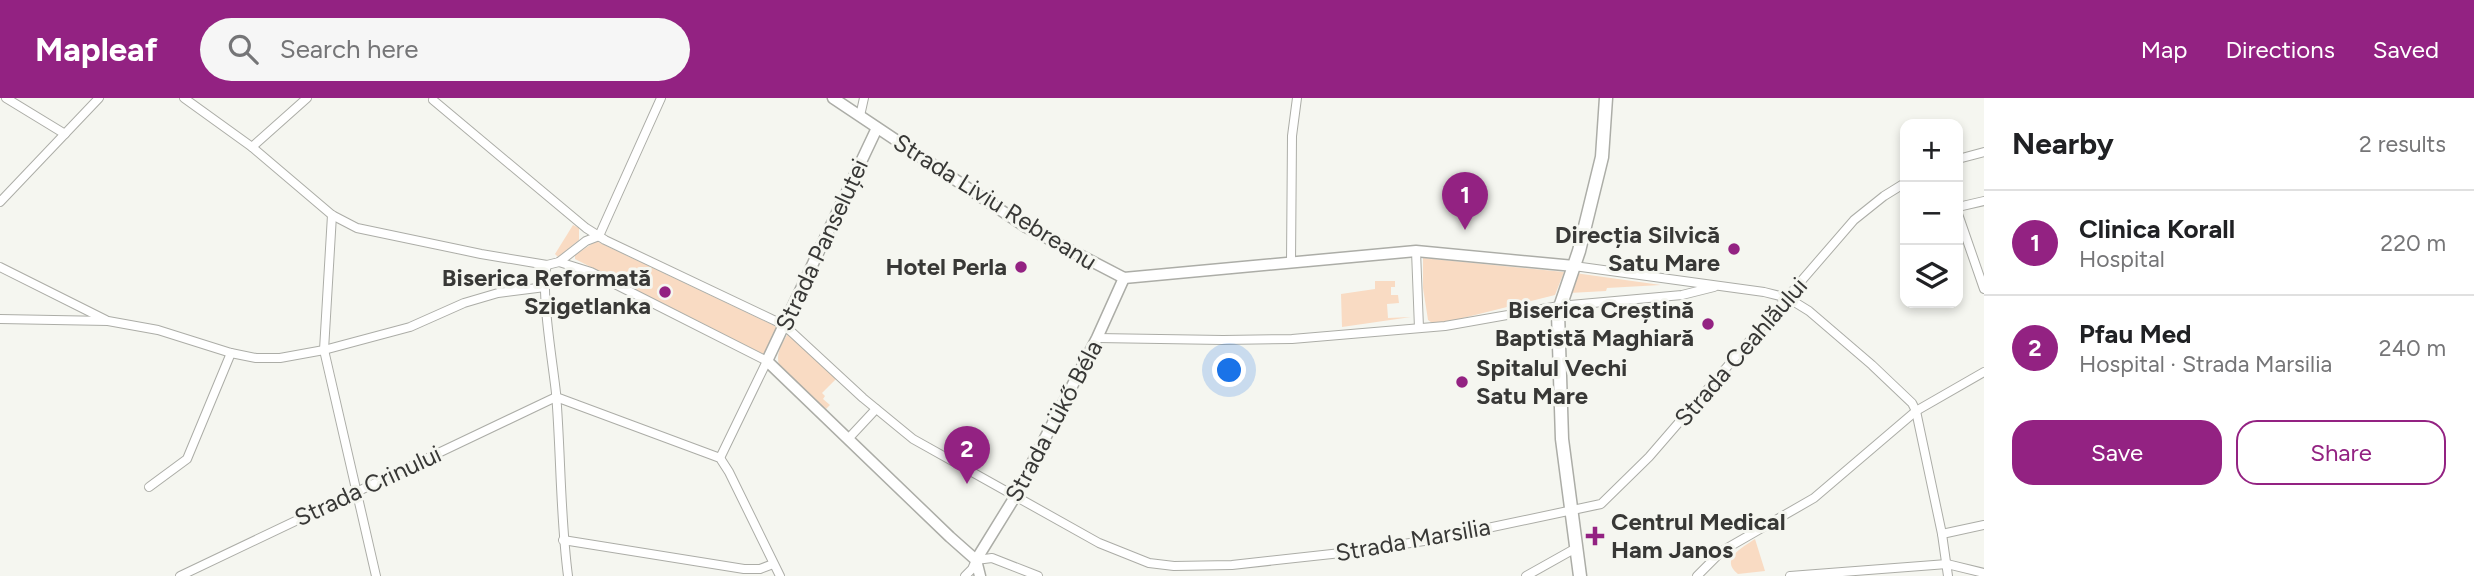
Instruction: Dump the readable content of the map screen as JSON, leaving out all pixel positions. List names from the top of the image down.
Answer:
{
  "streets": {
    "main road": ["Strada Liviu Rebreanu", "Strada Panseluței", "Strada Lükő Béla"],
    "street": ["Strada Ceahlăului", "Strada Crinului", "Strada Marsilia"]
  },
  "crossings": [
    ["Strada Liviu Rebreanu", "Strada Panseluței"],
    ["Strada Liviu Rebreanu", "Strada Lükő Béla"],
    ["Strada Panseluței", "Strada Marsilia"],
    ["Strada Ceahlăului", "Strada Marsilia"],
    ["Strada Lükő Béla", "Strada Marsilia"]
  ],
  "places": {
    "other": [
      "Direcția Silvică Satu Mare",
      "Hotel Perla",
      "Biserica Reformată Szigetlanka",
      "Biserica Creștină Baptistă Maghiară",
      "Spitalul Vechi Satu Mare"
    ],
    "health": ["Centrul Medical Ham Janos"]
  },
  "page": {
    "header": "Mapleaf",
    "search": "Search here",
    "nav": ["Map", "Directions", "Saved"],
    "heading": ["Nearby", "2 results"],
    "map_buttons": ["+", "−"],
    "pins": ["1", "2"],
    "list": [
      {
        "mark": "1",
        "name": "Clinica Korall",
        "note": "Hospital",
        "value": "220 m"
      },
      {
        "mark": "2",
        "name": "Pfau Med",
        "note": "Hospital · Strada Marsilia",
        "value": "240 m"
      }
    ],
    "buttons": ["Save", "Share"]
  }
}
